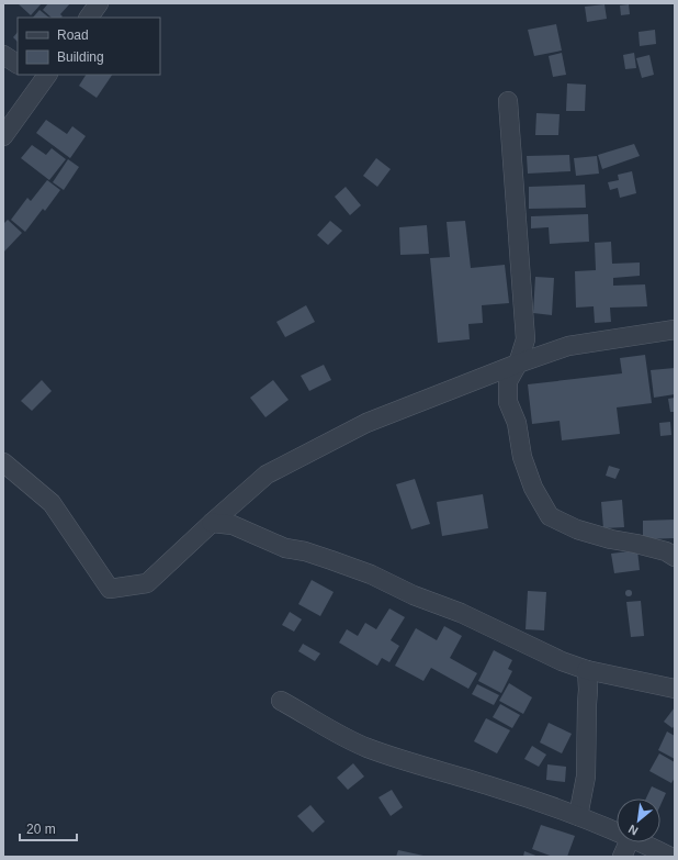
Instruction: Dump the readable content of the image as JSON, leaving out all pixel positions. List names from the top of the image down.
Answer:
{
  "legend": ["Road", "Building"],
  "scale_bar": "20 m",
  "north": "bottom left"
}
